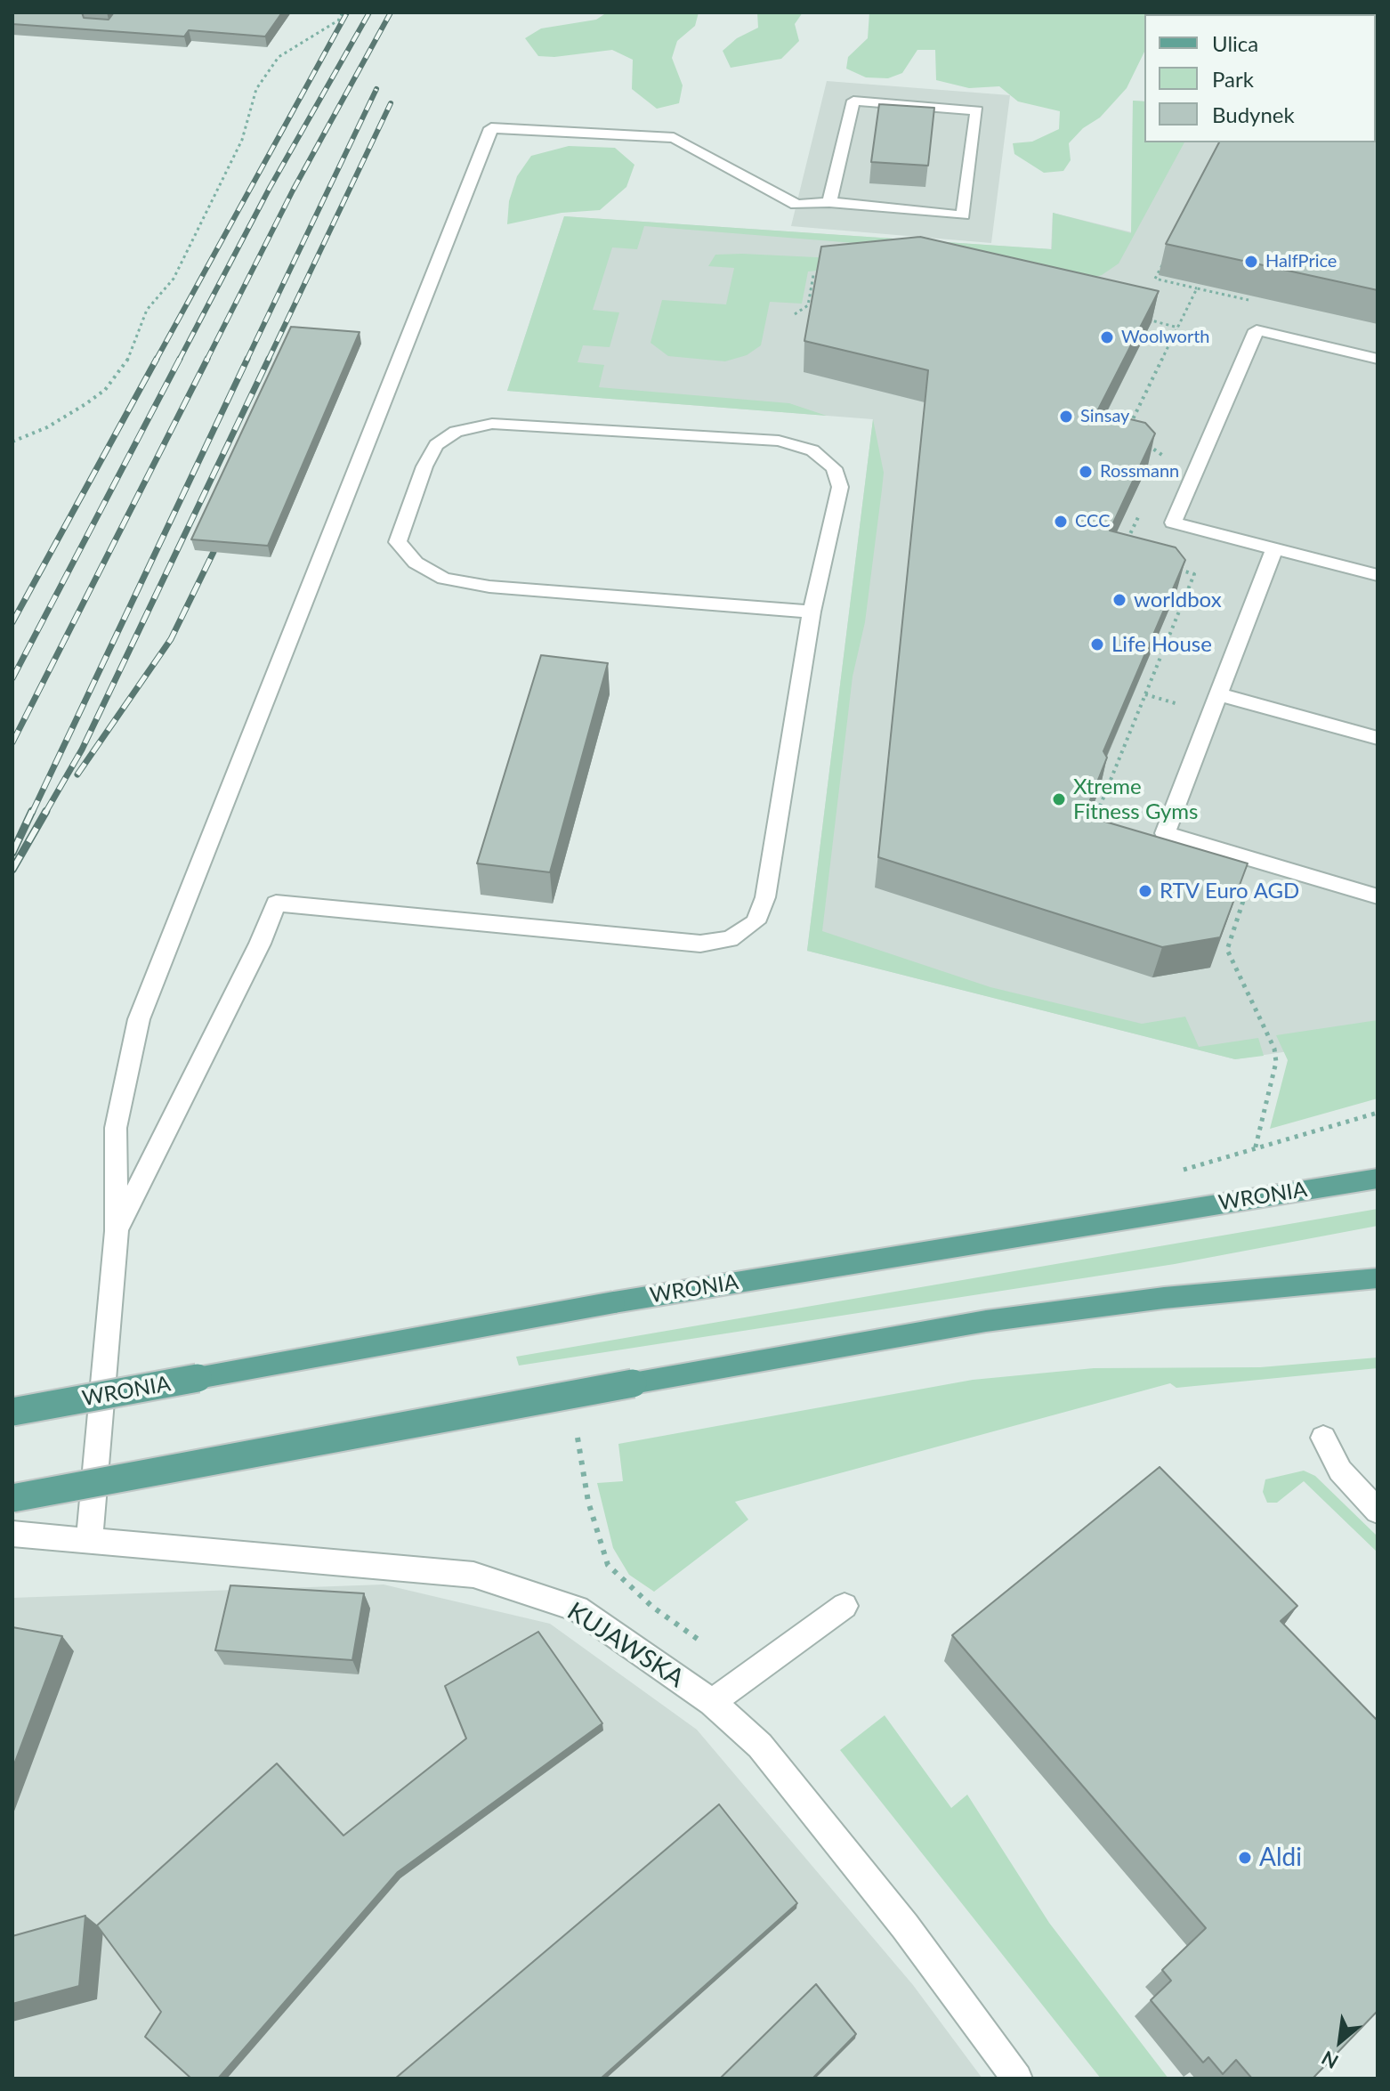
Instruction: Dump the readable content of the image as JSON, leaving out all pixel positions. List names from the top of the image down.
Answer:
{
  "streets": {
    "main road": ["WRONIA"],
    "street": ["KUJAWSKA"]
  },
  "places": [
    "HalfPrice",
    "Woolworth",
    "Sinsay",
    "Rossmann",
    "CCC",
    "worldbox",
    "Life House",
    "Xtreme Fitness Gyms",
    "RTV Euro AGD",
    "Aldi"
  ],
  "legend": ["Ulica", "Park", "Budynek"],
  "north": "bottom left"
}
